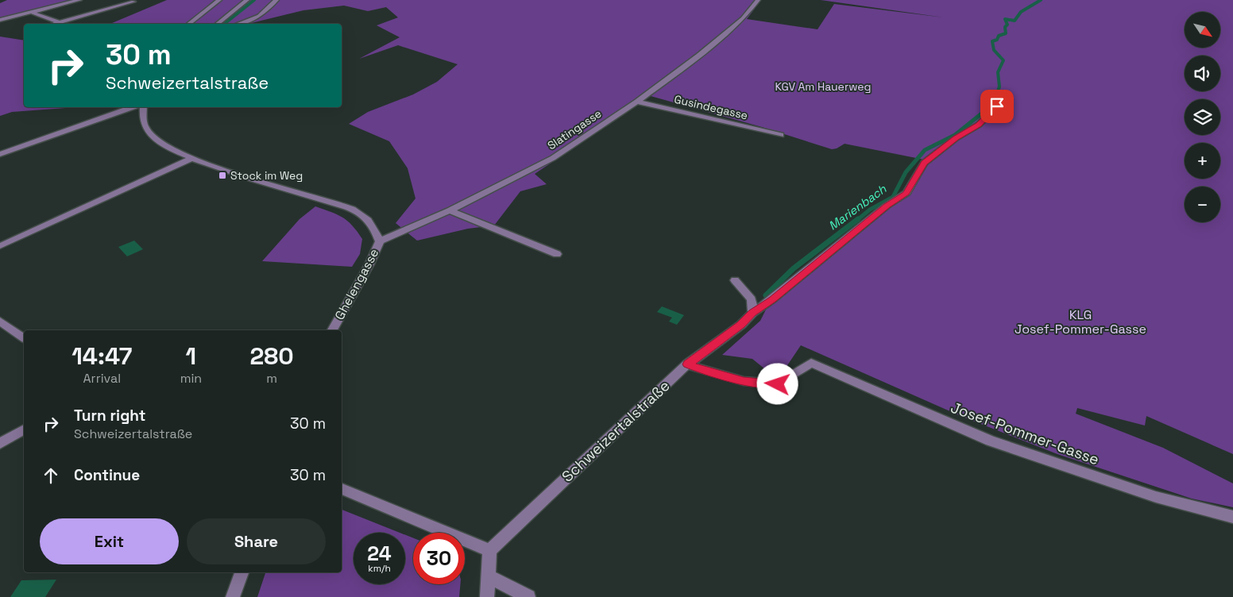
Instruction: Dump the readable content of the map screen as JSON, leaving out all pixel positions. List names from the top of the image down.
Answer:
{
  "streets": {
    "street": [
      "Gusindegasse",
      "Slatingasse",
      "Ghelengasse",
      "Schweizertalstraße",
      "Josef-Pommer-Gasse"
    ]
  },
  "crossings": [
    ["Gusindegasse", "Slatingasse"],
    ["Slatingasse", "Ghelengasse"],
    ["Schweizertalstraße", "Josef-Pommer-Gasse"]
  ],
  "water": ["Marienbach"],
  "parks": ["KGV Am Hauerweg", "KLG Josef-Pommer-Gasse"],
  "places": {
    "transit": ["Stock im Weg"]
  },
  "north": "bottom right",
  "page": {
    "map_buttons": ["+", "−"],
    "turn": ["30 m", "Schweizertalstraße"],
    "eta": [
      "14:47",
      "Arrival",
      "1",
      "min",
      "280",
      "m"
    ],
    "list": [
      {
        "name": "Turn right",
        "note": "Schweizertalstraße",
        "value": "30 m"
      },
      {
        "name": "Continue",
        "value": "30 m"
      }
    ],
    "buttons": ["Exit", "Share"],
    "speed": "24 km/h",
    "limit": "30"
  }
}
